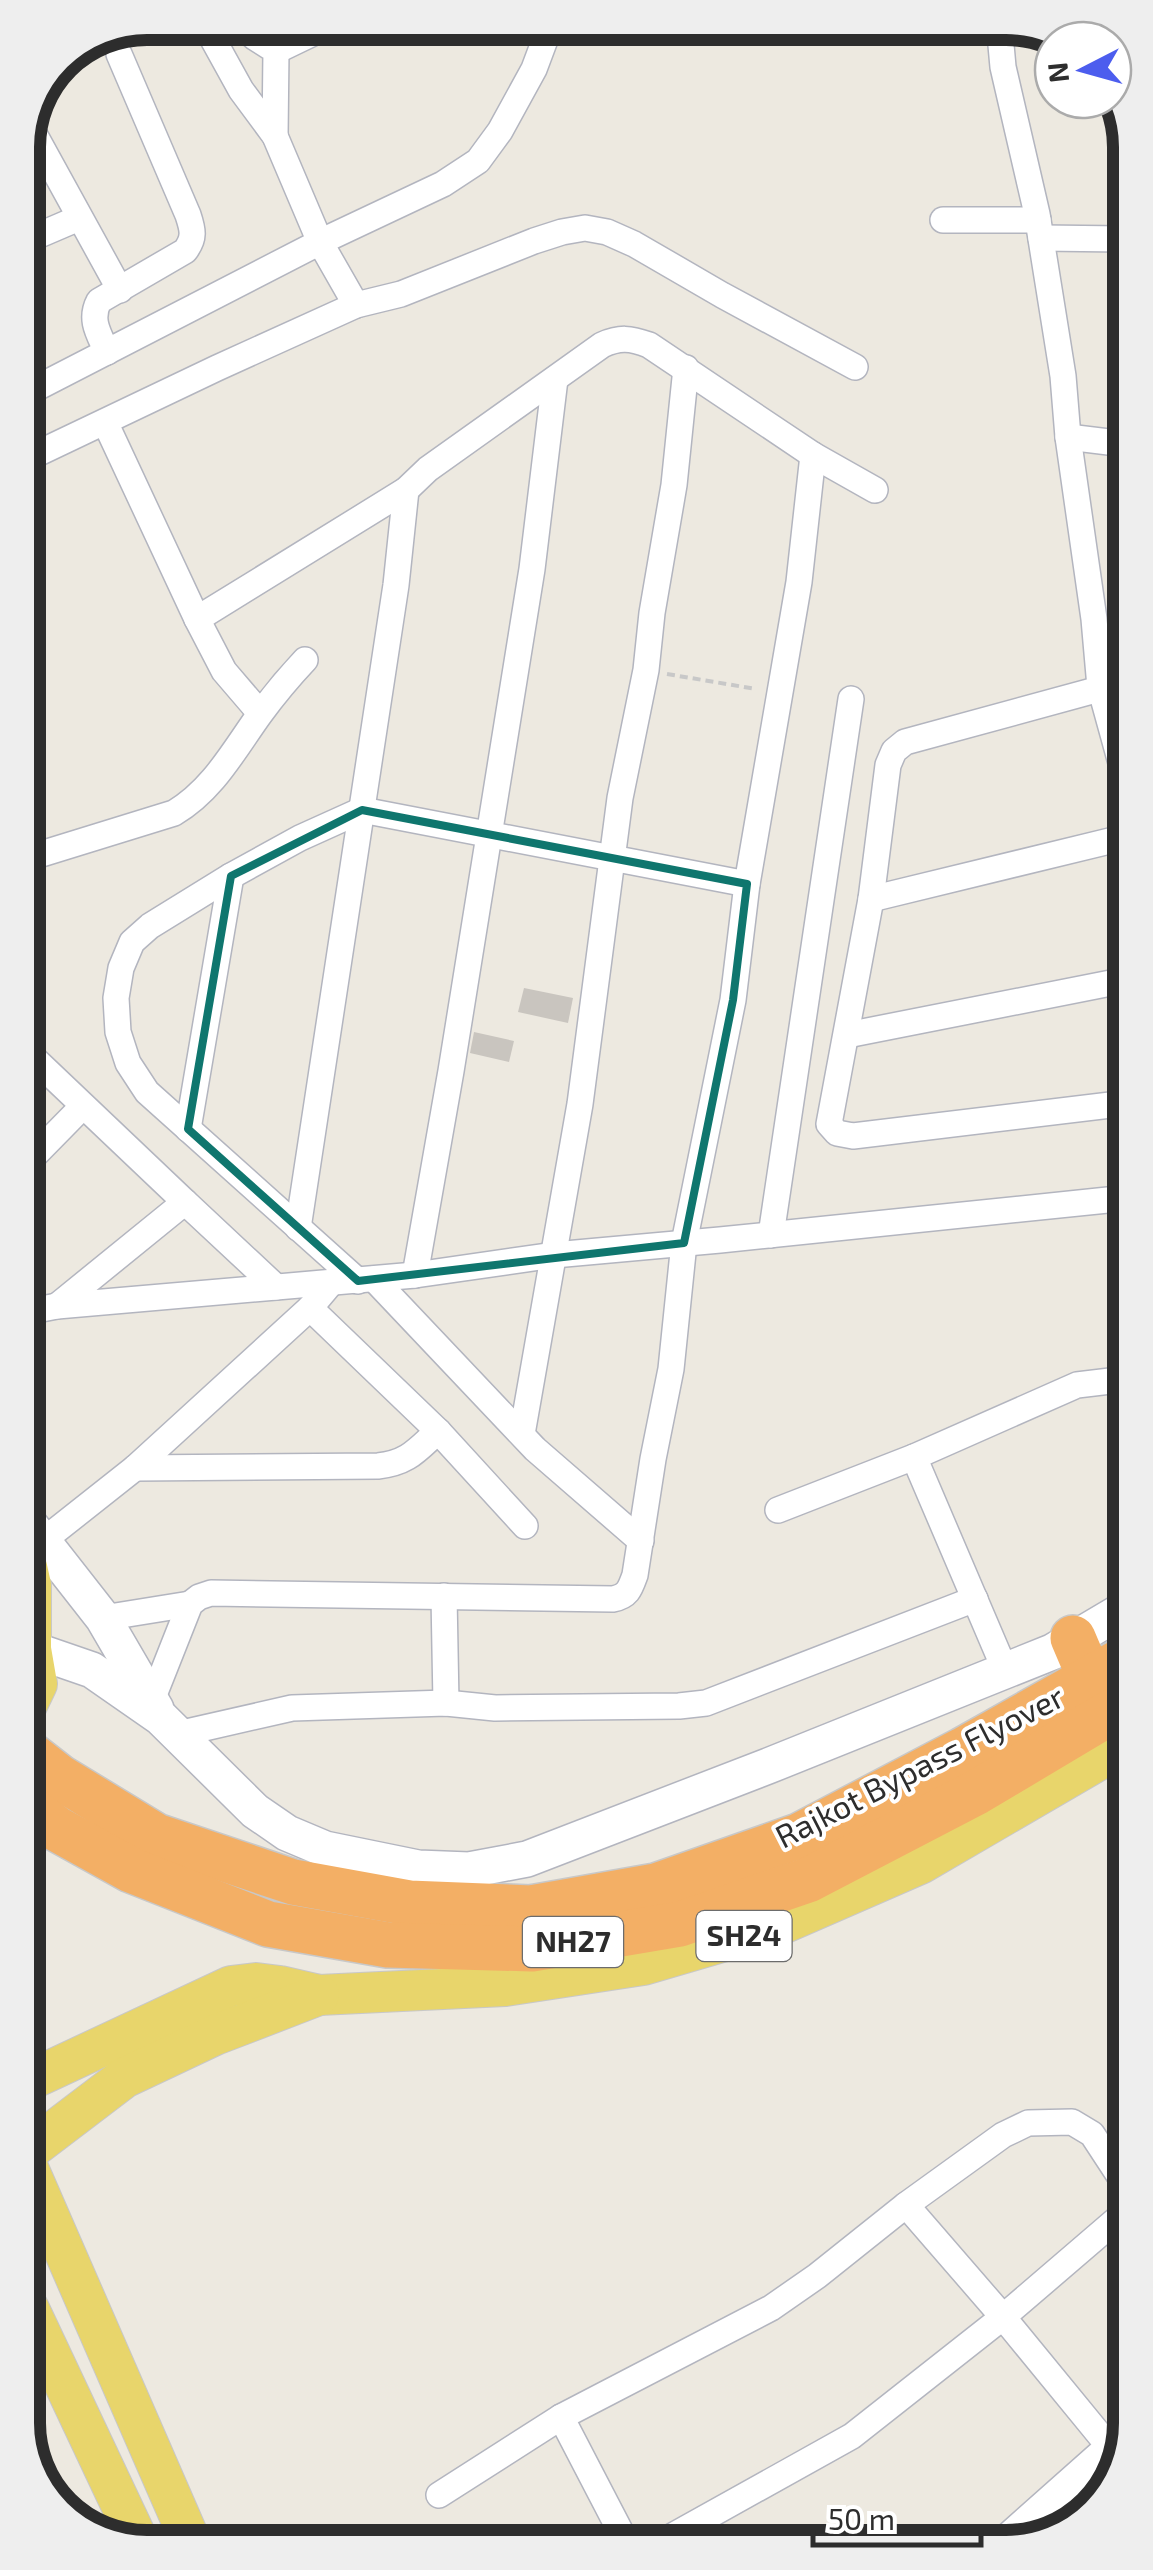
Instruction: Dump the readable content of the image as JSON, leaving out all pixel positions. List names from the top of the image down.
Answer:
{
  "streets": {
    "highway": ["Rajkot Bypass Flyover", "NH27"],
    "main road": ["SH24"]
  },
  "crossings": [
    ["Rajkot Bypass Flyover", "SH24"]
  ],
  "scale_bar": "50 m",
  "north": "left"
}
